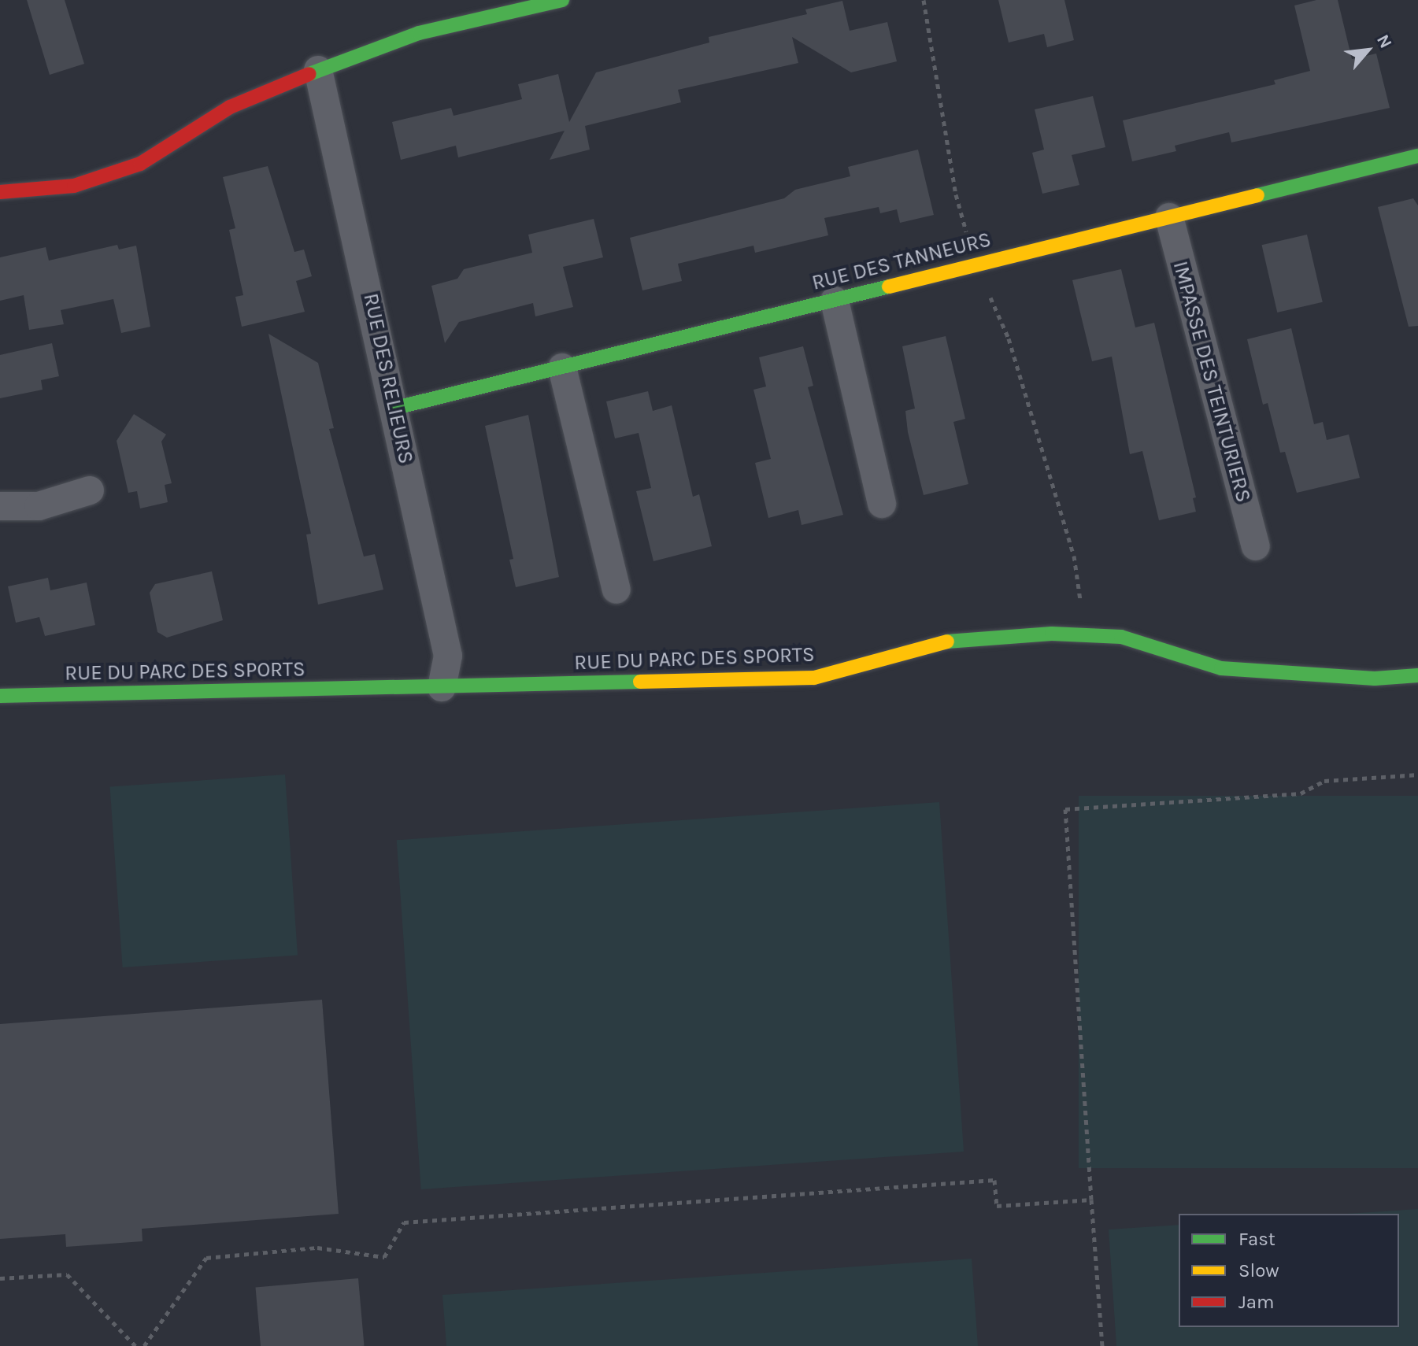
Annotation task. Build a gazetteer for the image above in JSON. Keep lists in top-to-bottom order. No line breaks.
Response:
{"streets":{"street":["RUE DES TANNEURS","RUE DES RELIEURS","IMPASSE DES TEINTURIERS","RUE DU PARC DES SPORTS"]},"crossings":[["RUE DES TANNEURS","RUE DES RELIEURS"],["RUE DES TANNEURS","IMPASSE DES TEINTURIERS"],["RUE DES RELIEURS","RUE DU PARC DES SPORTS"]],"legend":["Fast","Slow","Jam"],"north":"top right"}
